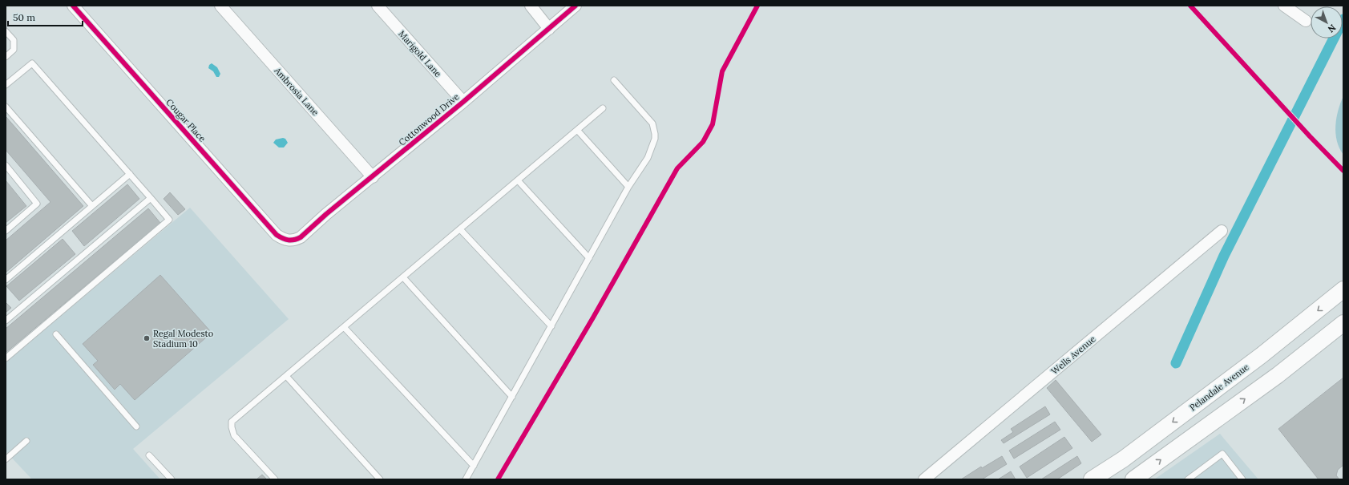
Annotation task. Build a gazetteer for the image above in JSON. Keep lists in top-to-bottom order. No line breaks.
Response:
{"streets":{"main road":["Pelandale Avenue"],"street":["Marigold Lane","Ambrosia Lane","Cottonwood Drive","Cougar Place","Wells Avenue"]},"crossings":[["Marigold Lane","Cottonwood Drive"],["Ambrosia Lane","Cottonwood Drive"],["Cottonwood Drive","Cougar Place"]],"places":["Regal Modesto Stadium 10"],"scale_bar":"50 m","north":"bottom right"}
